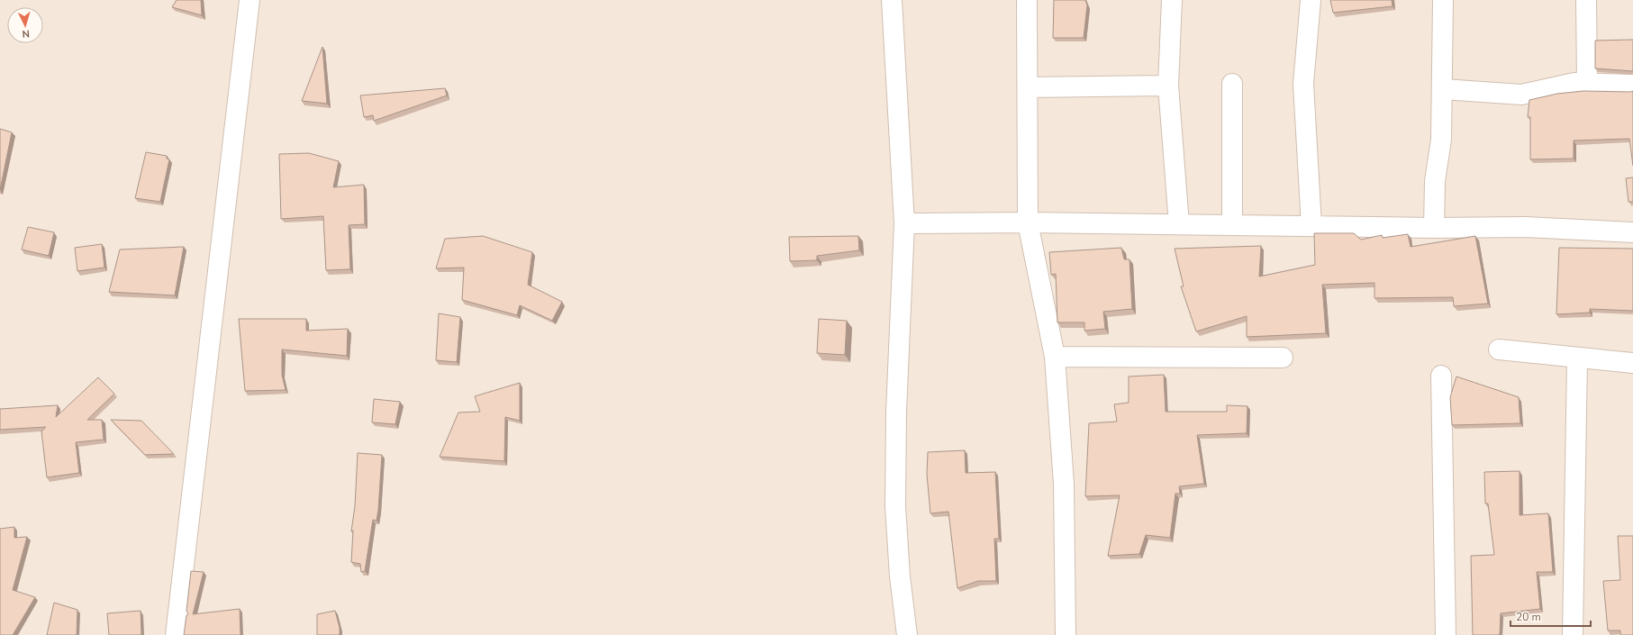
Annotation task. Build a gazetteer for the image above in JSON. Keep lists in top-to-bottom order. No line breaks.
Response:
{"scale_bar":"20 m","north":"bottom"}
